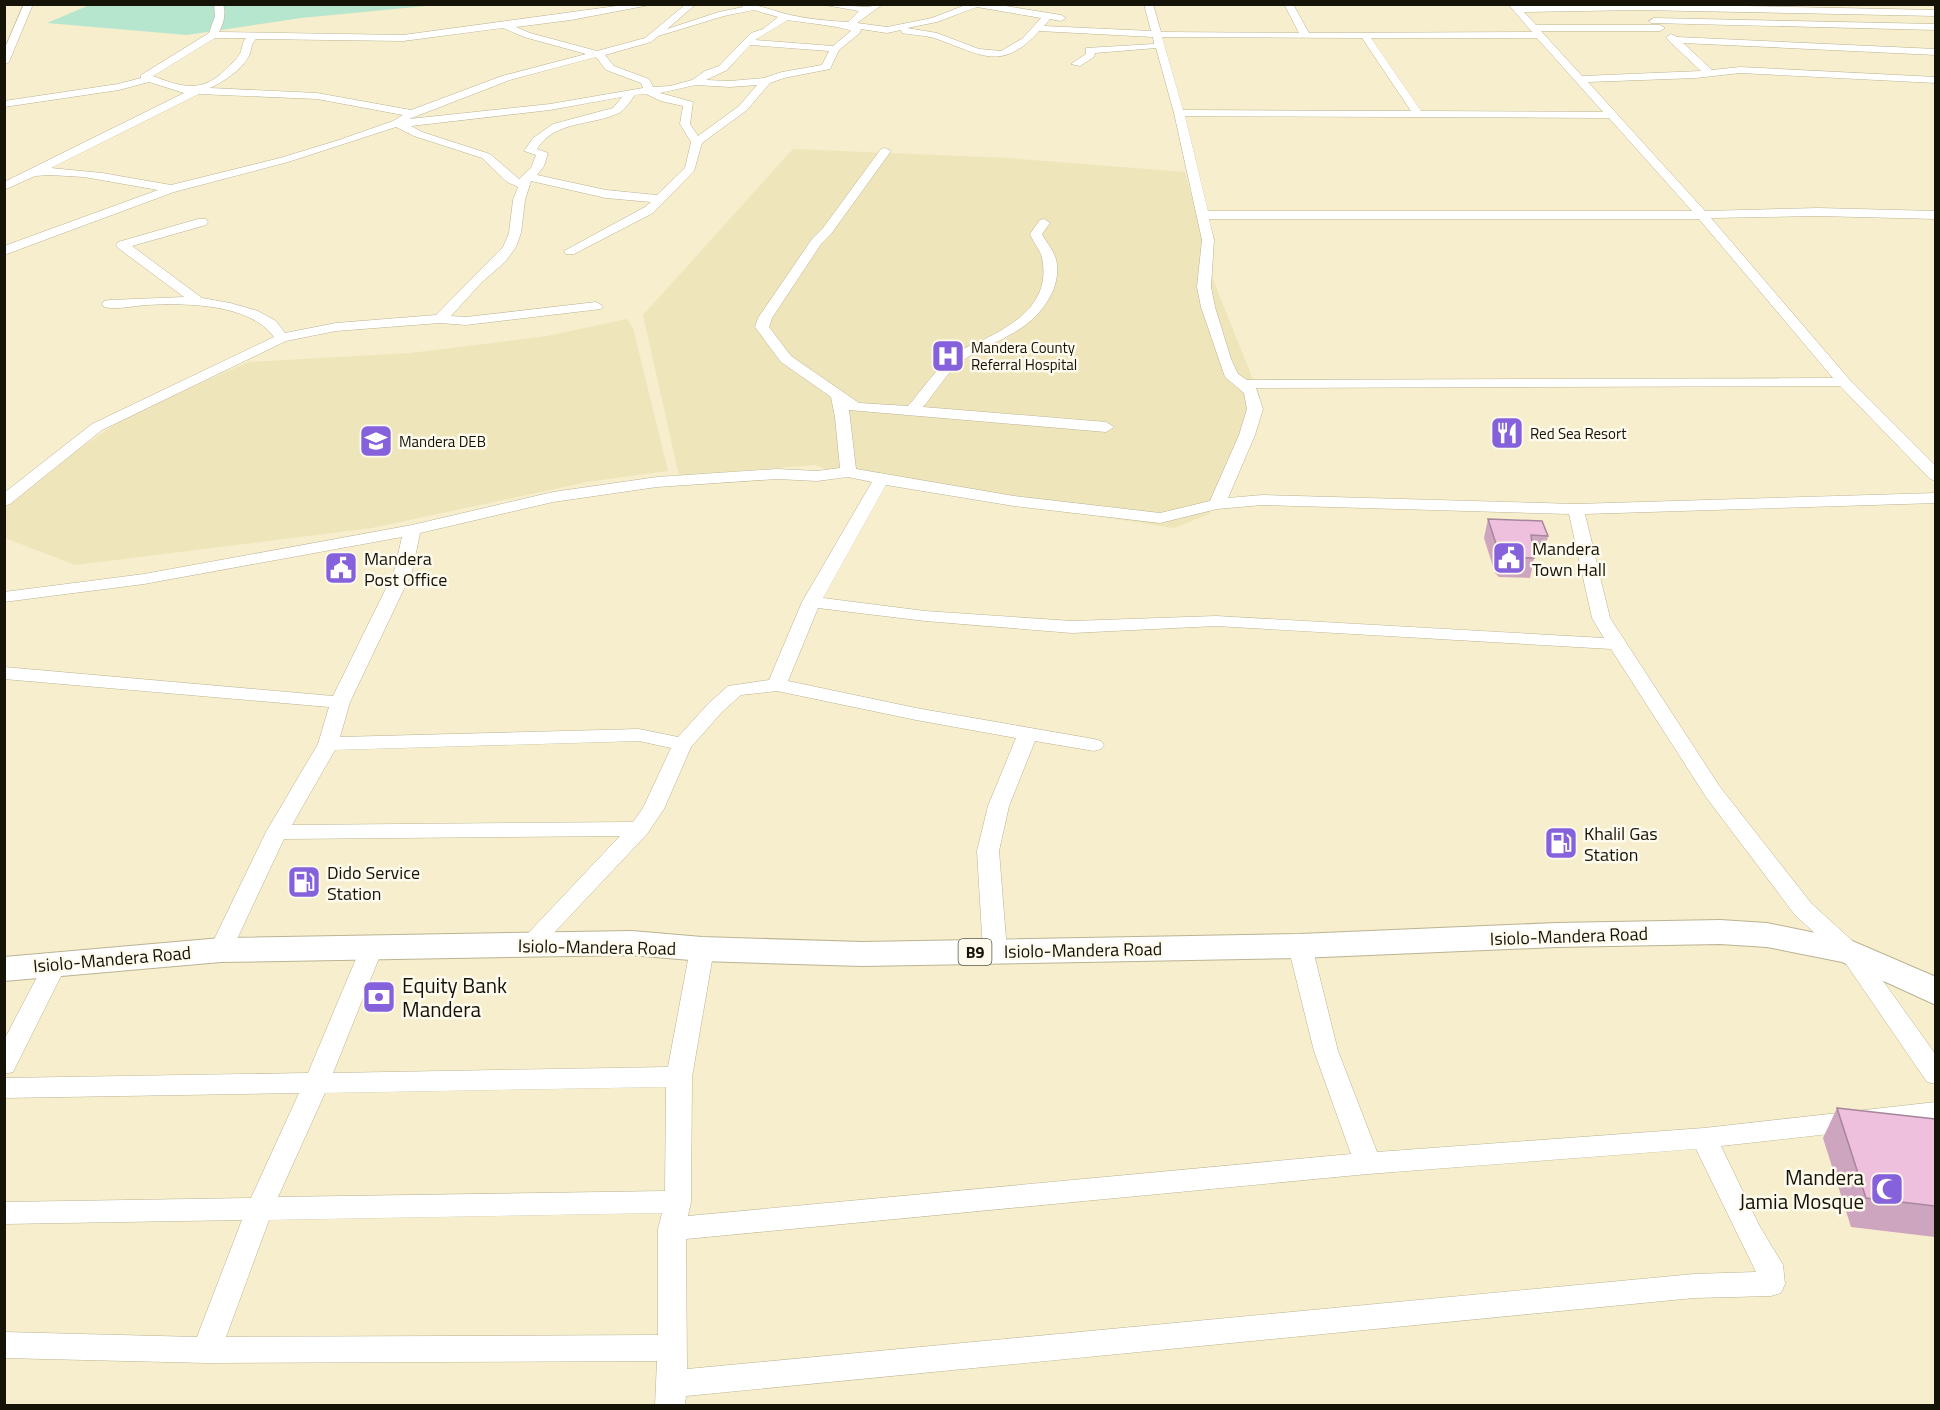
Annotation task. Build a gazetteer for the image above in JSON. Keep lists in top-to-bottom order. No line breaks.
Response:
{"streets":{"highway":["Isiolo-Mandera Road","B9"]},"places":{"hospital":["Mandera County Referral Hospital"],"restaurant":["Red Sea Resort"],"school or university":["Mandera DEB"],"public building":["Mandera Town Hall","Mandera Post Office"],"fuel station":["Khalil Gas Station","Dido Service Station"],"bank":["Equity Bank Mandera"],"mosque":["Mandera Jamia Mosque"]}}
